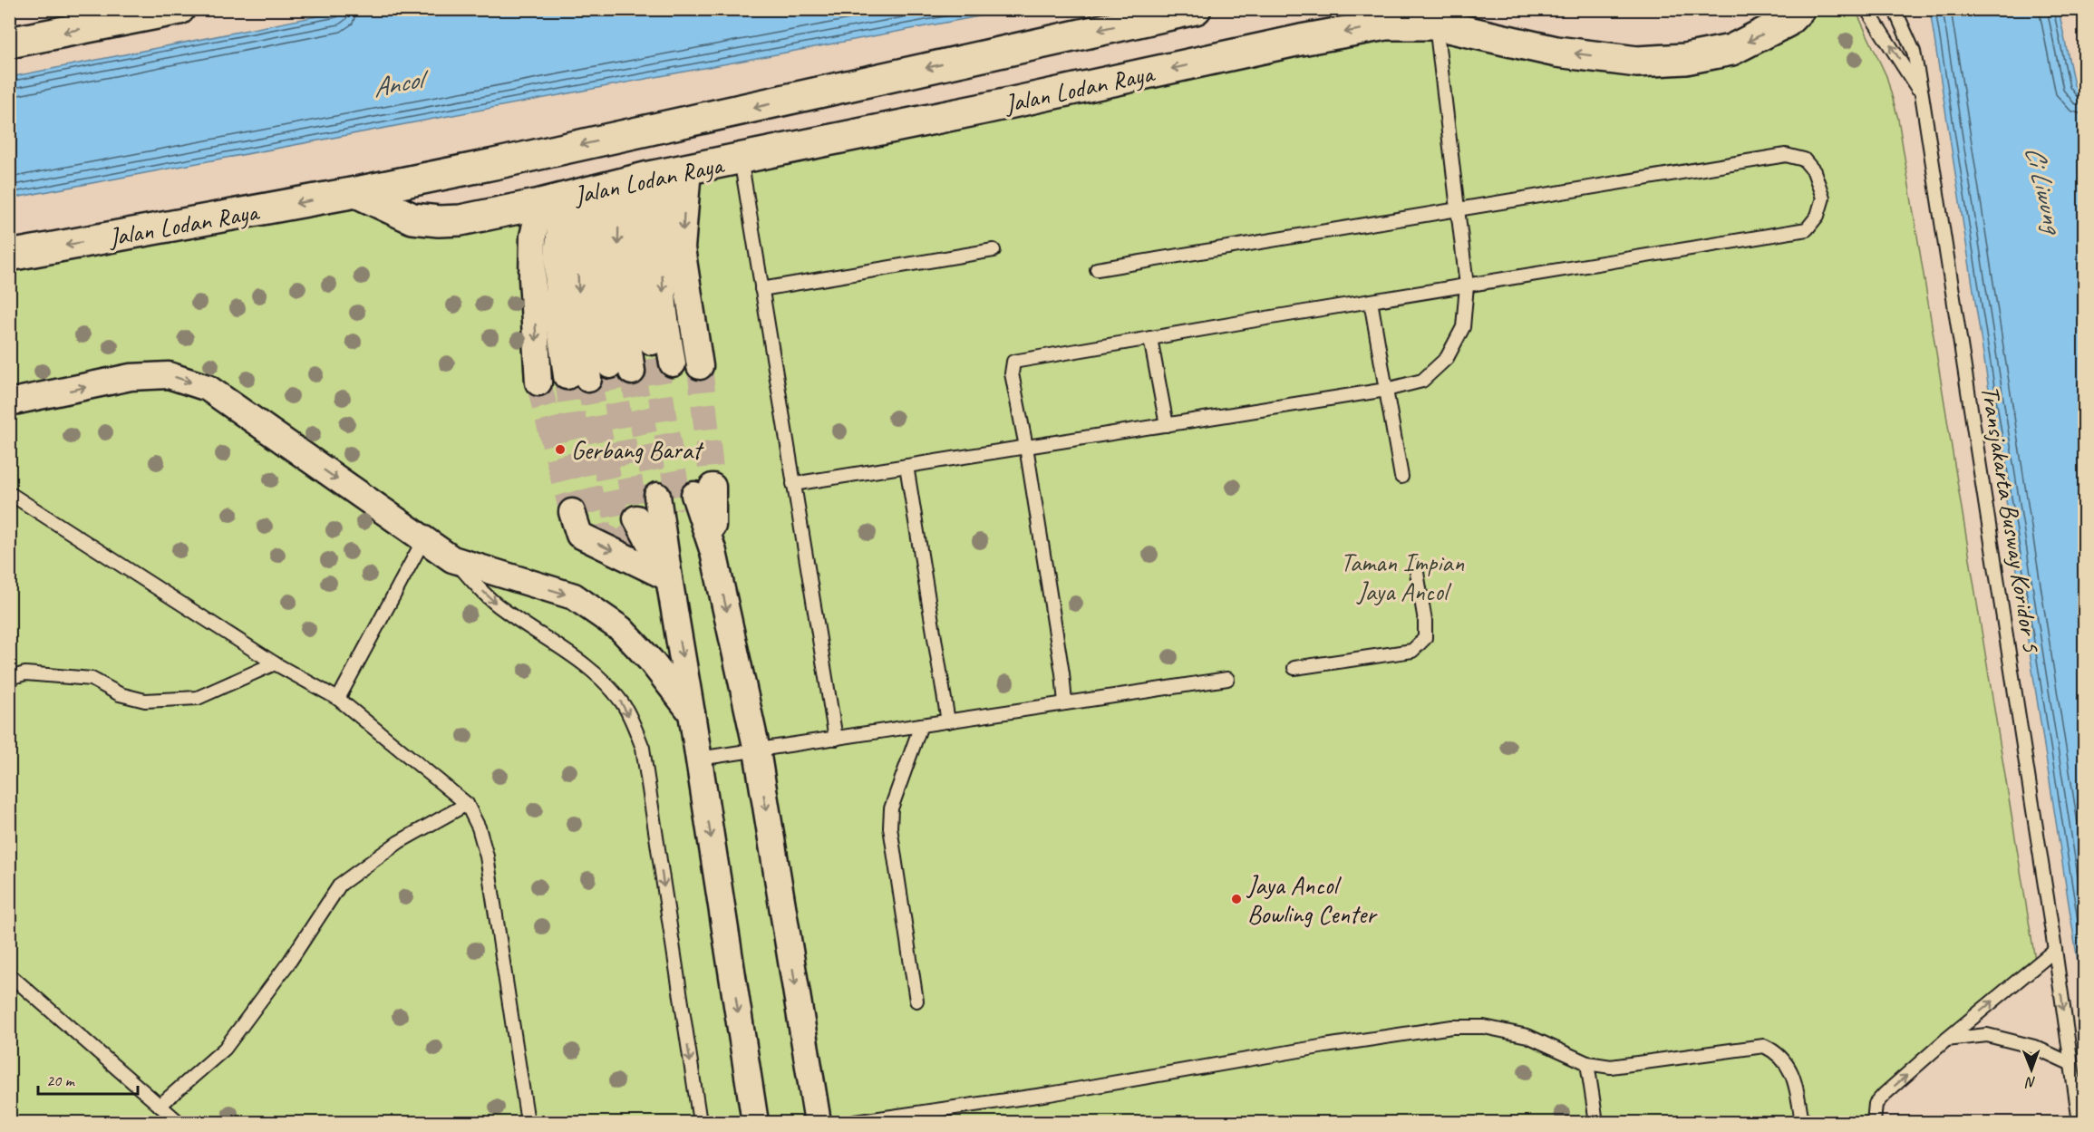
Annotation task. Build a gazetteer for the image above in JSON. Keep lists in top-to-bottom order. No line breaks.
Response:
{"streets":{"main road":["Jalan Lodan Raya"],"lane":["Transjakarta Busway Koridor 5"]},"one_way":["Jalan Lodan Raya"],"water":["Ancol","Ci Liwung"],"parks":["Taman Impian Jaya Ancol"],"places":["Gerbang Barat","Jaya Ancol Bowling Center"],"scale_bar":"20 m","north":"bottom"}
